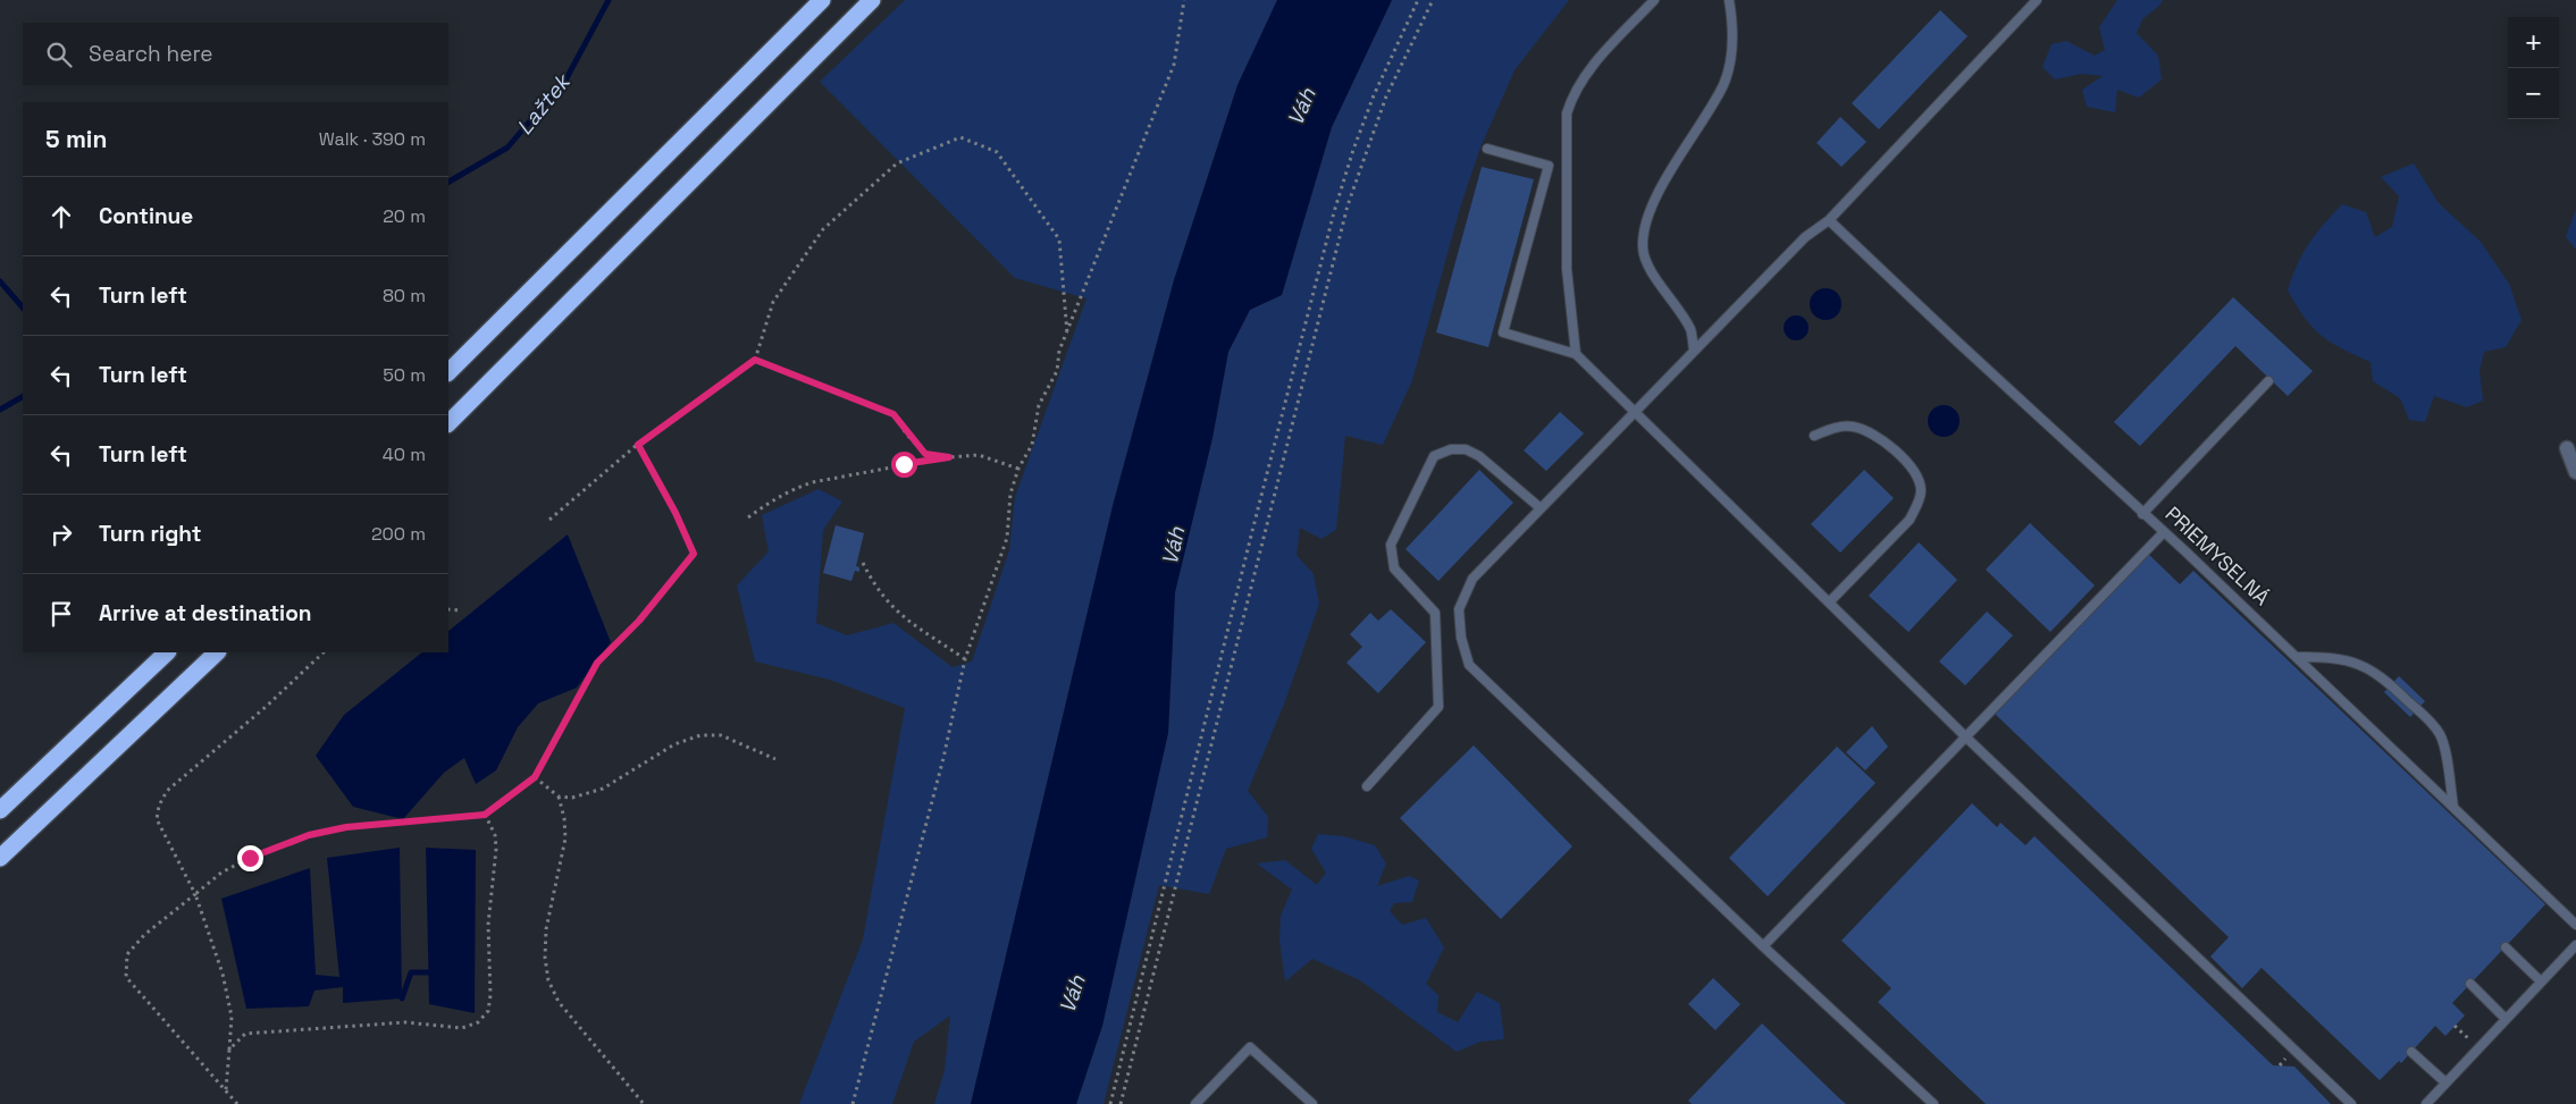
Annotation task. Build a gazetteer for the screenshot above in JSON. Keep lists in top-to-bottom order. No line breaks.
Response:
{"streets":{"lane":["PRIEMYSELNÁ"]},"water":["Lažtek","Váh"],"page":{"map_buttons":["+","−"],"search":"Search here","heading":["5 min","Walk · 390 m"],"list":[["Continue","20 m"],["Turn left","80 m"],["Turn left","50 m"],["Turn left","40 m"],["Turn right","200 m"],"Arrive at destination"]}}
